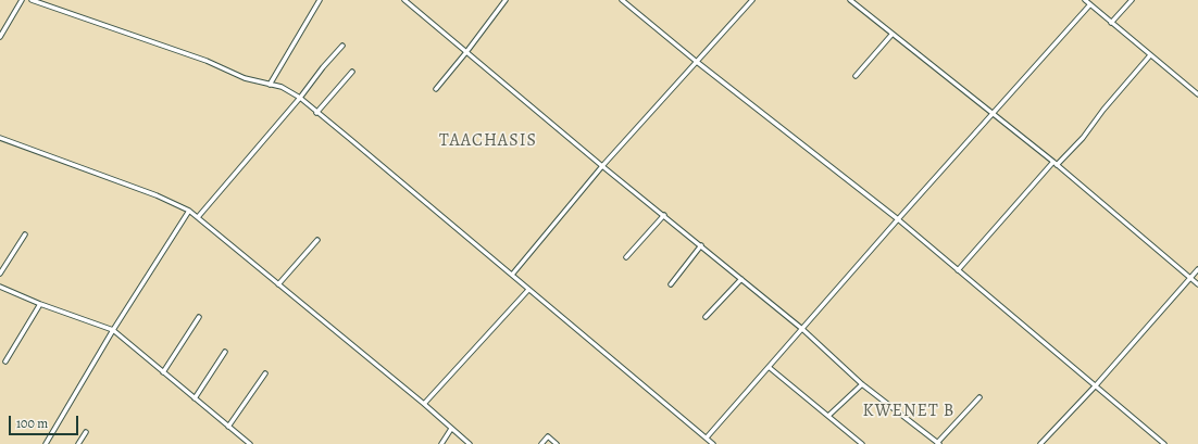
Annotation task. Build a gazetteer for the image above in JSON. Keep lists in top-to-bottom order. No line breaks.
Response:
{"districts":["TAACHASIS","KWENET B"],"scale_bar":"100 m"}
